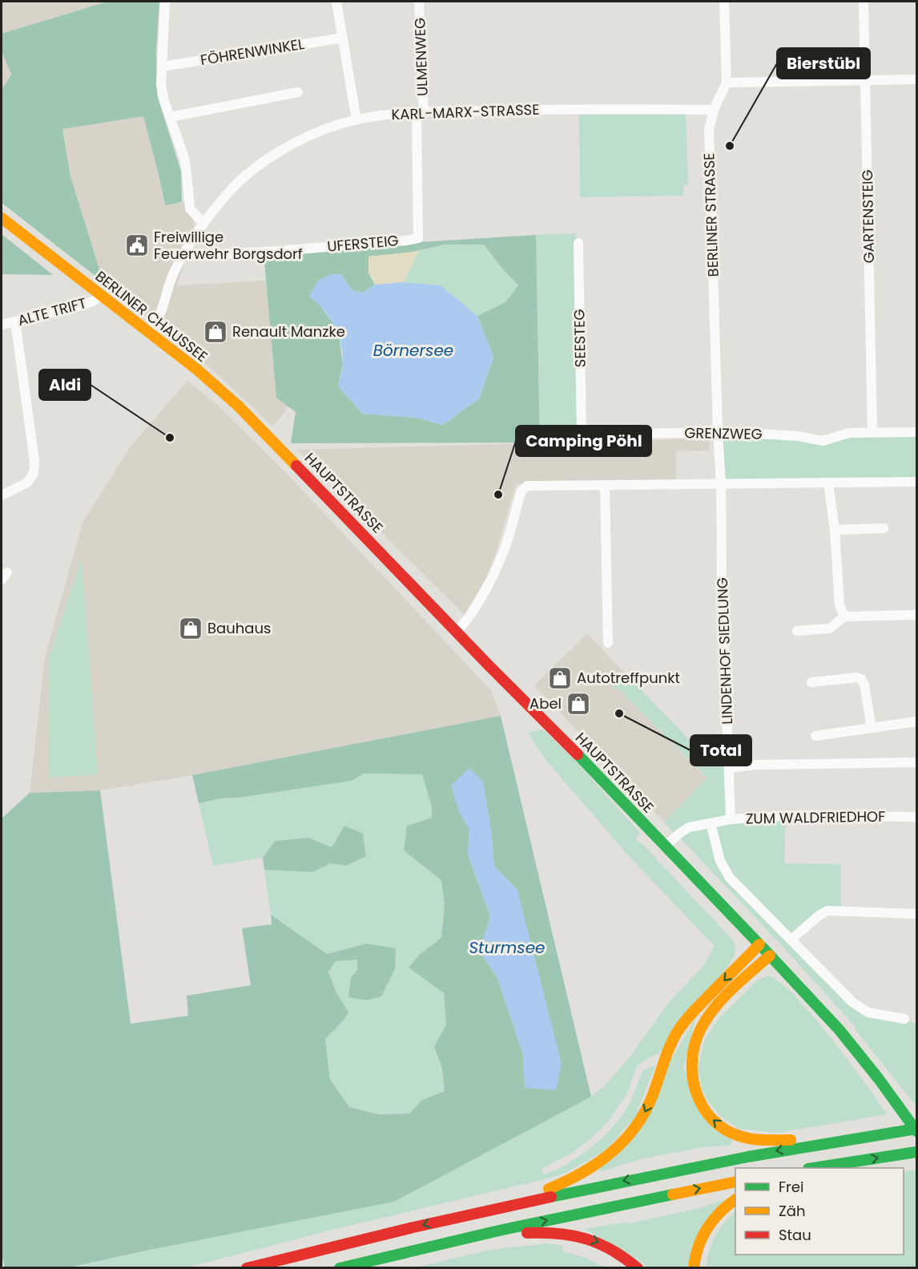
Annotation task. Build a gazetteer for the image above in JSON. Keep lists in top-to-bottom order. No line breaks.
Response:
{"streets":{"main road":["BERLINER CHAUSSEE","HAUPTSTRASSE"],"street":["FÖHRENWINKEL","ULMENWEG","KARL-MARX-STRASSE","BERLINER STRASSE","GARTENSTEIG","UFERSTEIG","ALTE TRIFT","SEESTEG","GRENZWEG","LINDENHOF SIEDLUNG","ZUM WALDFRIEDHOF"]},"crossings":[["ULMENWEG","KARL-MARX-STRASSE"],["ULMENWEG","UFERSTEIG"],["KARL-MARX-STRASSE","BERLINER STRASSE"],["KARL-MARX-STRASSE","UFERSTEIG"],["KARL-MARX-STRASSE","BERLINER CHAUSSEE"],["BERLINER STRASSE","GRENZWEG"],["BERLINER STRASSE","LINDENHOF SIEDLUNG"],["GARTENSTEIG","GRENZWEG"],["ALTE TRIFT","BERLINER CHAUSSEE"],["BERLINER CHAUSSEE","HAUPTSTRASSE"],["SEESTEG","GRENZWEG"],["GRENZWEG","LINDENHOF SIEDLUNG"],["HAUPTSTRASSE","ZUM WALDFRIEDHOF"],["LINDENHOF SIEDLUNG","ZUM WALDFRIEDHOF"]],"water":["Börnersee","Sturmsee"],"places":{"other":["Bierstübl","Aldi","Camping Pöhl","Total"],"public building":["Freiwillige Feuerwehr Borgsdorf"],"shop":["Renault Manzke","Bauhaus","Autotreffpunkt","Abel"]},"legend":["Frei","Zäh","Stau"]}
